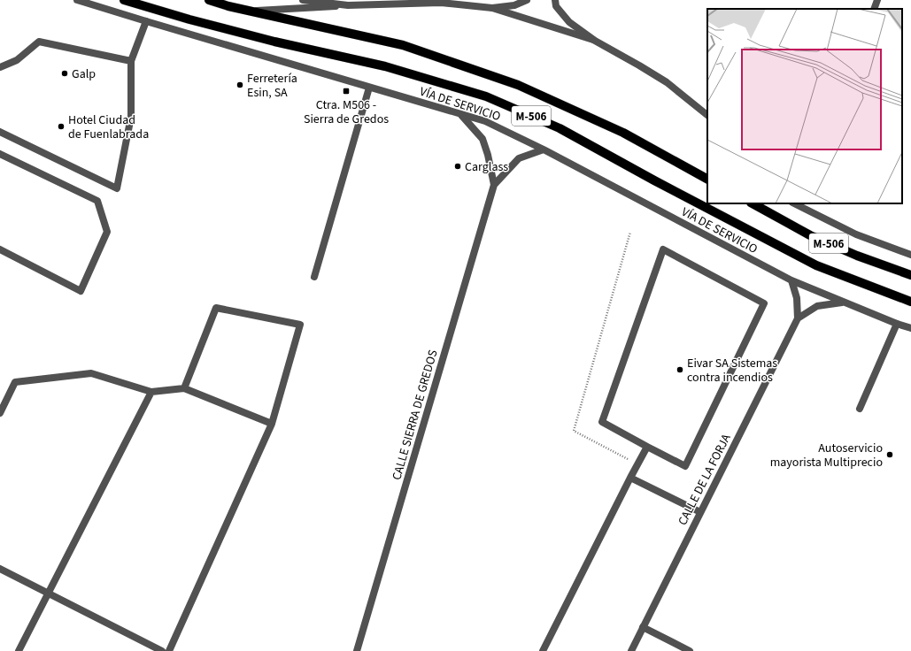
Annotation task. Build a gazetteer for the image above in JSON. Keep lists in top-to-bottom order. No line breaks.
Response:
{"streets":{"main road":["M-506"],"street":["VÍA DE SERVICIO","CALLE SIERRA DE GREDOS","CALLE DE LA FORJA"]},"crossings":[["VÍA DE SERVICIO","CALLE SIERRA DE GREDOS"],["VÍA DE SERVICIO","CALLE DE LA FORJA"]],"places":{"other":["Galp","Ferretería Esin, SA","Hotel Ciudad de Fuenlabrada","Carglass","Eivar SA Sistemas contra incendios","Autoservicio mayorista Multiprecio"],"transit":["Ctra. M506 - Sierra de Gredos"]}}
